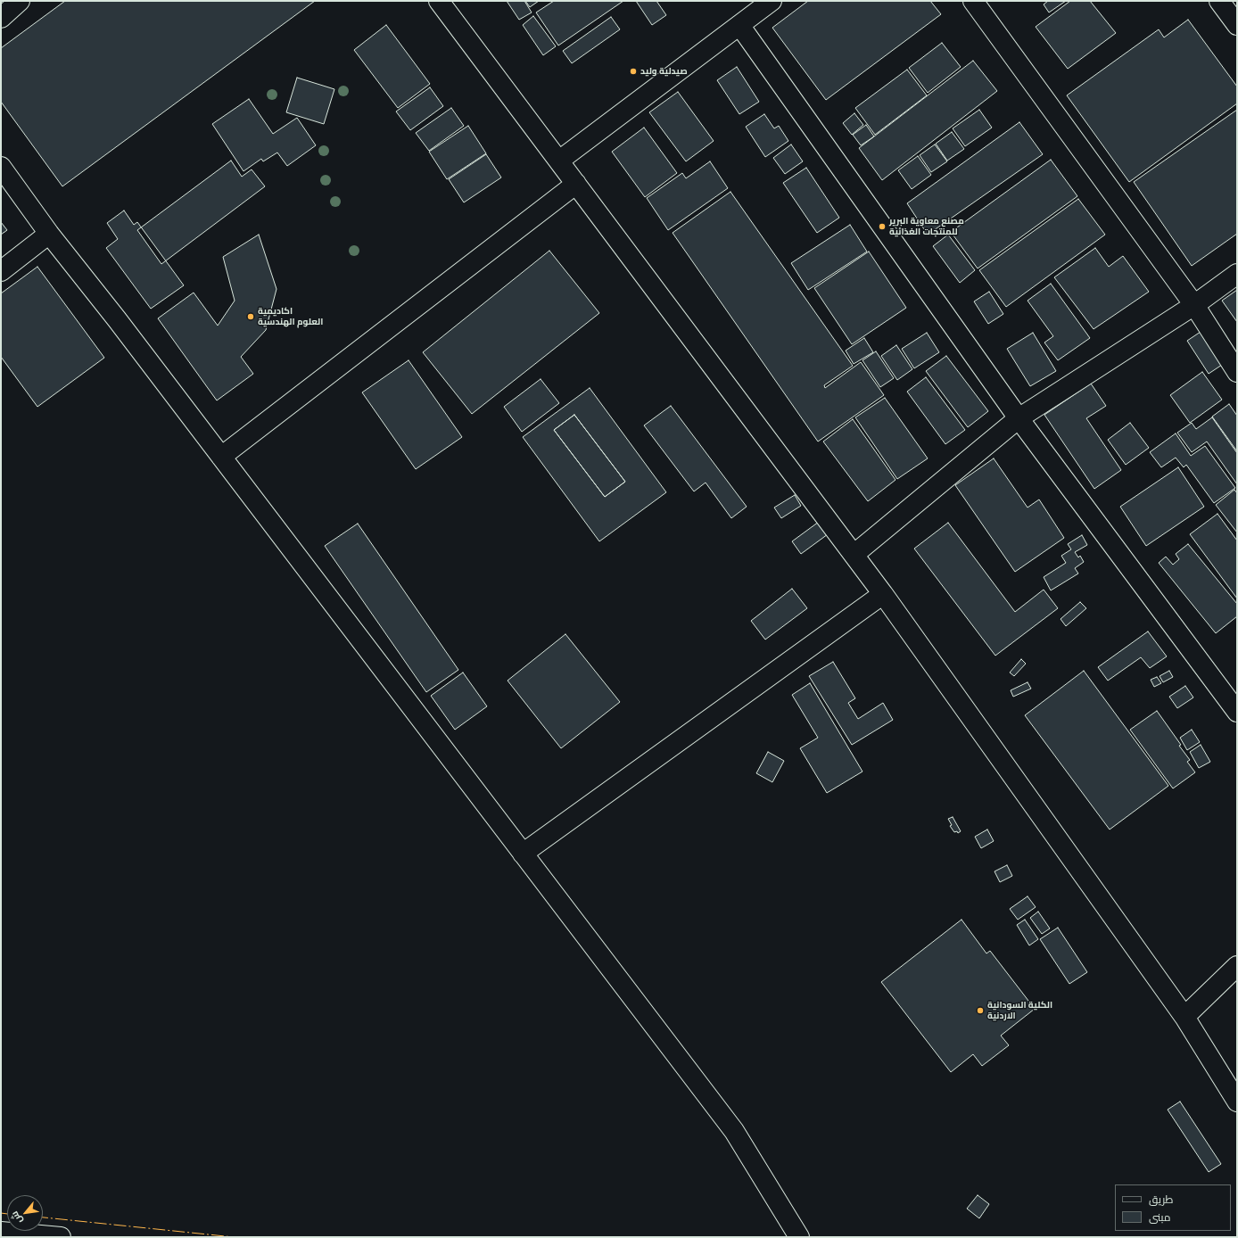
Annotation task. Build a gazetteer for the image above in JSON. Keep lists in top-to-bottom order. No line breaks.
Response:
{"places":["صيدلية وليد","مصنع معاوية البرير للمنتجات الغذائية","اكاديمية العلوم الهندسية","الكلية السودانية الاردنية"],"legend":["طريق","مبنى"],"north":"bottom left"}
